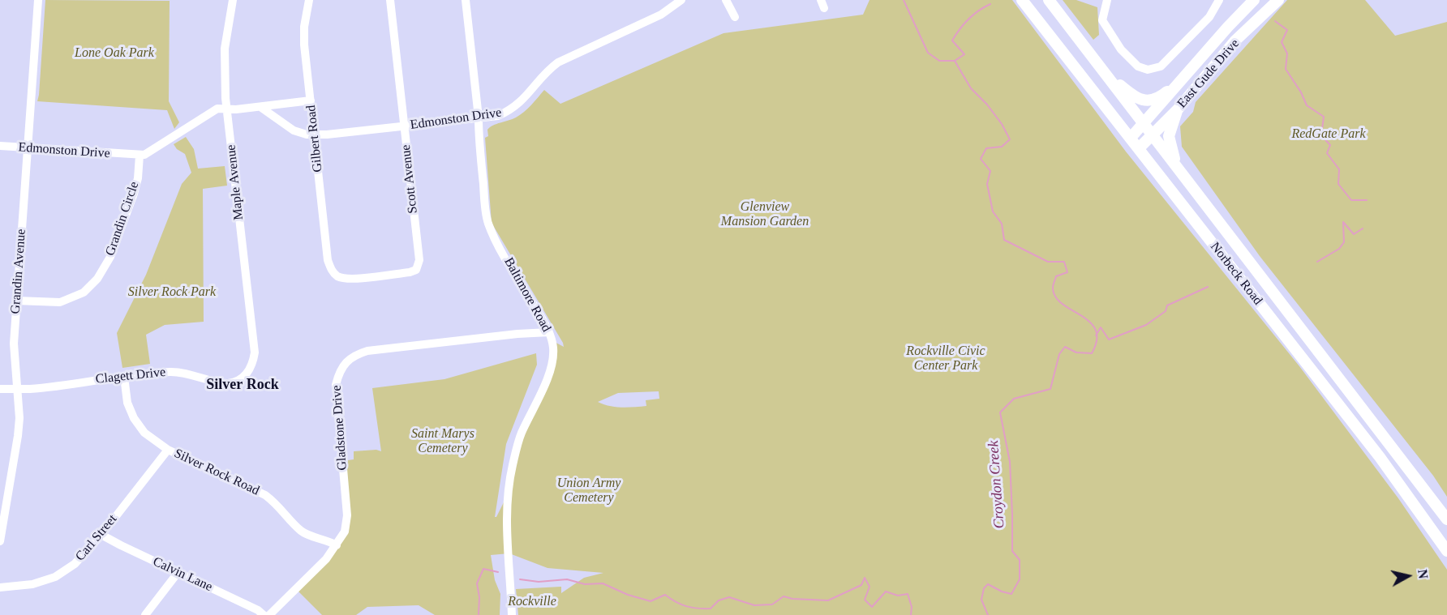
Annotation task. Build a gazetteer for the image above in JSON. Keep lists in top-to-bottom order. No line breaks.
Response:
{"streets":{"main road":["East Gude Drive","Norbeck Road"],"street":["Edmonston Drive","Gilbert Road","Scott Avenue","Maple Avenue","Grandin Circle","Grandin Avenue","Baltimore Road","Clagett Drive","Gladstone Drive","Silver Rock Road","Carl Street","Calvin Lane"]},"crossings":[["East Gude Drive","Norbeck Road"],["Edmonston Drive","Gilbert Road"],["Edmonston Drive","Scott Avenue"],["Edmonston Drive","Maple Avenue"],["Edmonston Drive","Grandin Circle"],["Edmonston Drive","Grandin Avenue"],["Edmonston Drive","Baltimore Road"],["Gilbert Road","Scott Avenue"],["Maple Avenue","Clagett Drive"],["Grandin Circle","Grandin Avenue"],["Grandin Avenue","Clagett Drive"],["Baltimore Road","Gladstone Drive"],["Clagett Drive","Silver Rock Road"],["Gladstone Drive","Silver Rock Road"],["Silver Rock Road","Carl Street"],["Carl Street","Calvin Lane"]],"districts":["Silver Rock"],"water":["Croydon Creek"],"parks":["Lone Oak Park","RedGate Park","Glenview Mansion Garden","Silver Rock Park","Rockville Civic Center Park","Saint Marys Cemetery","Union Army Cemetery","Rockville"],"north":"right"}
